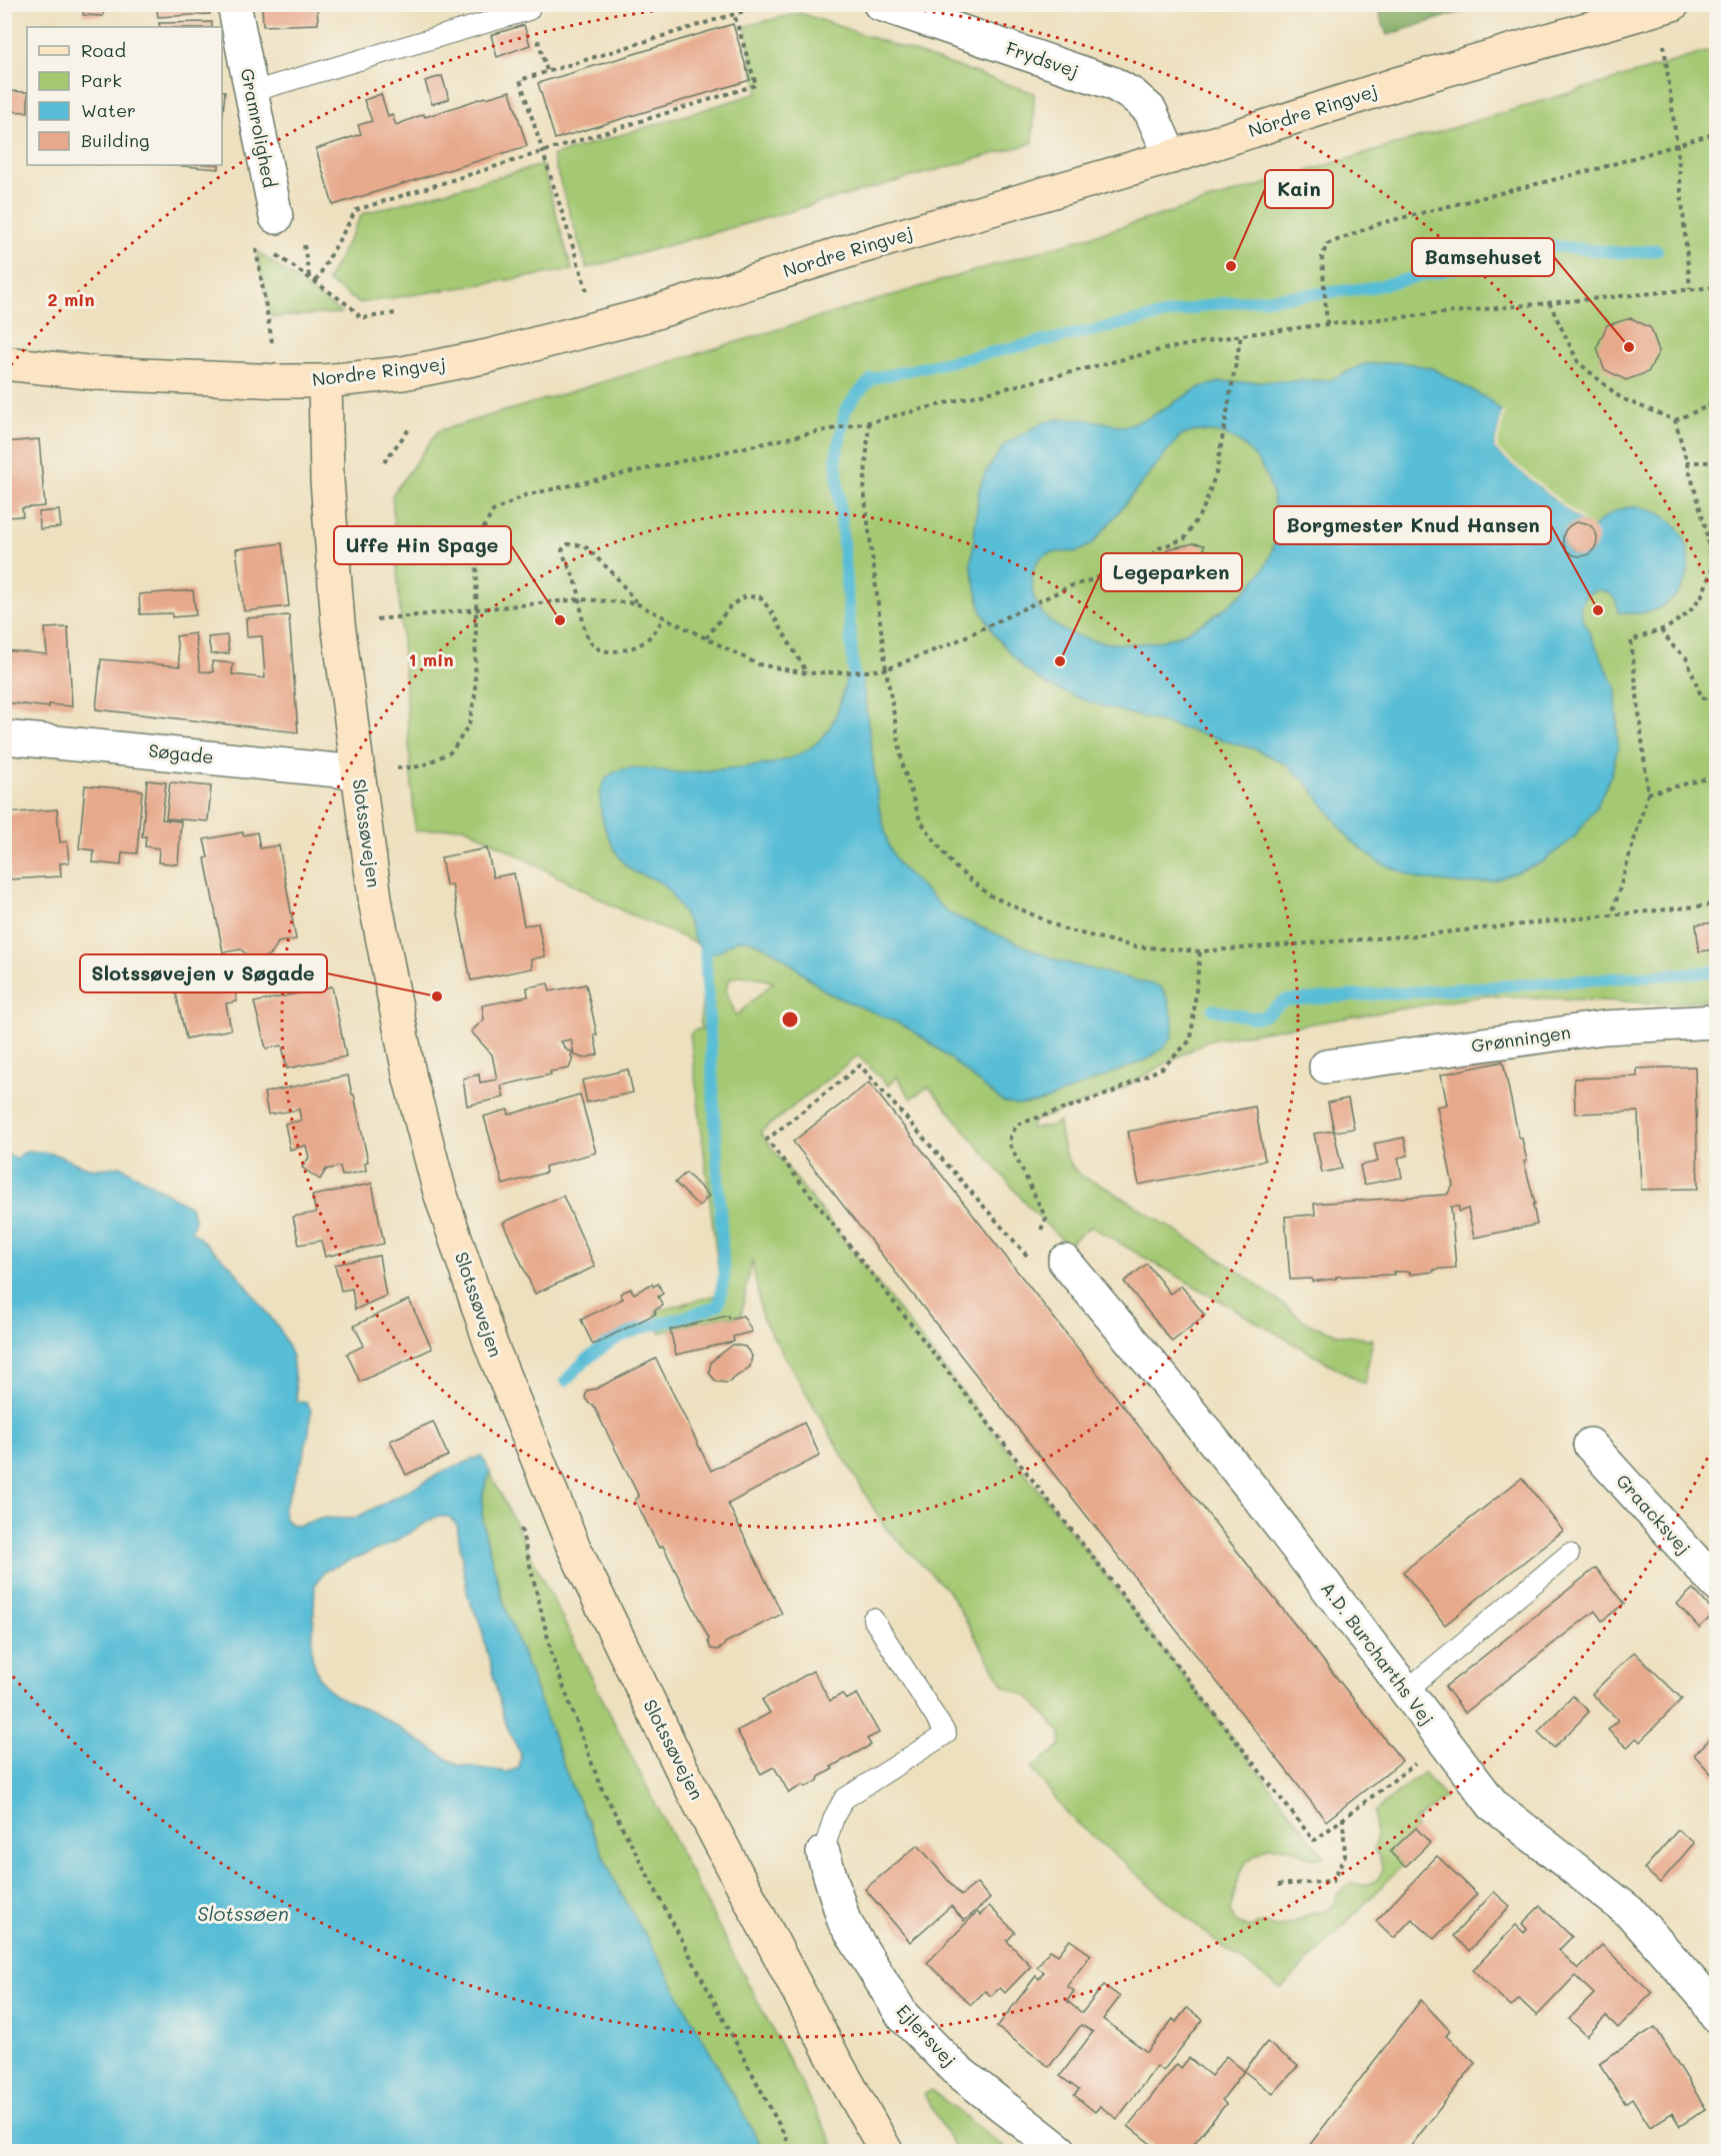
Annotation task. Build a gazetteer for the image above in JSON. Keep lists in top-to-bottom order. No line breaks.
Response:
{"streets":{"main road":["Nordre Ringvej","Slotssøvejen"],"street":["Frydsvej","Gramrolighed","Søgade","Grønningen","Graacksvej","A.D. Burcharths Vej","Ejlersvej"]},"crossings":[["Frydsvej","Nordre Ringvej"],["Nordre Ringvej","Slotssøvejen"],["Søgade","Slotssøvejen"]],"water":["Slotssøen"],"places":["Kain","Bamsehuset","Borgmester Knud Hansen","Uffe Hin Spage","Legeparken","Slotssøvejen v Søgade"],"legend":["Road","Park","Water","Building"],"rings":["2 min","1 min"]}
